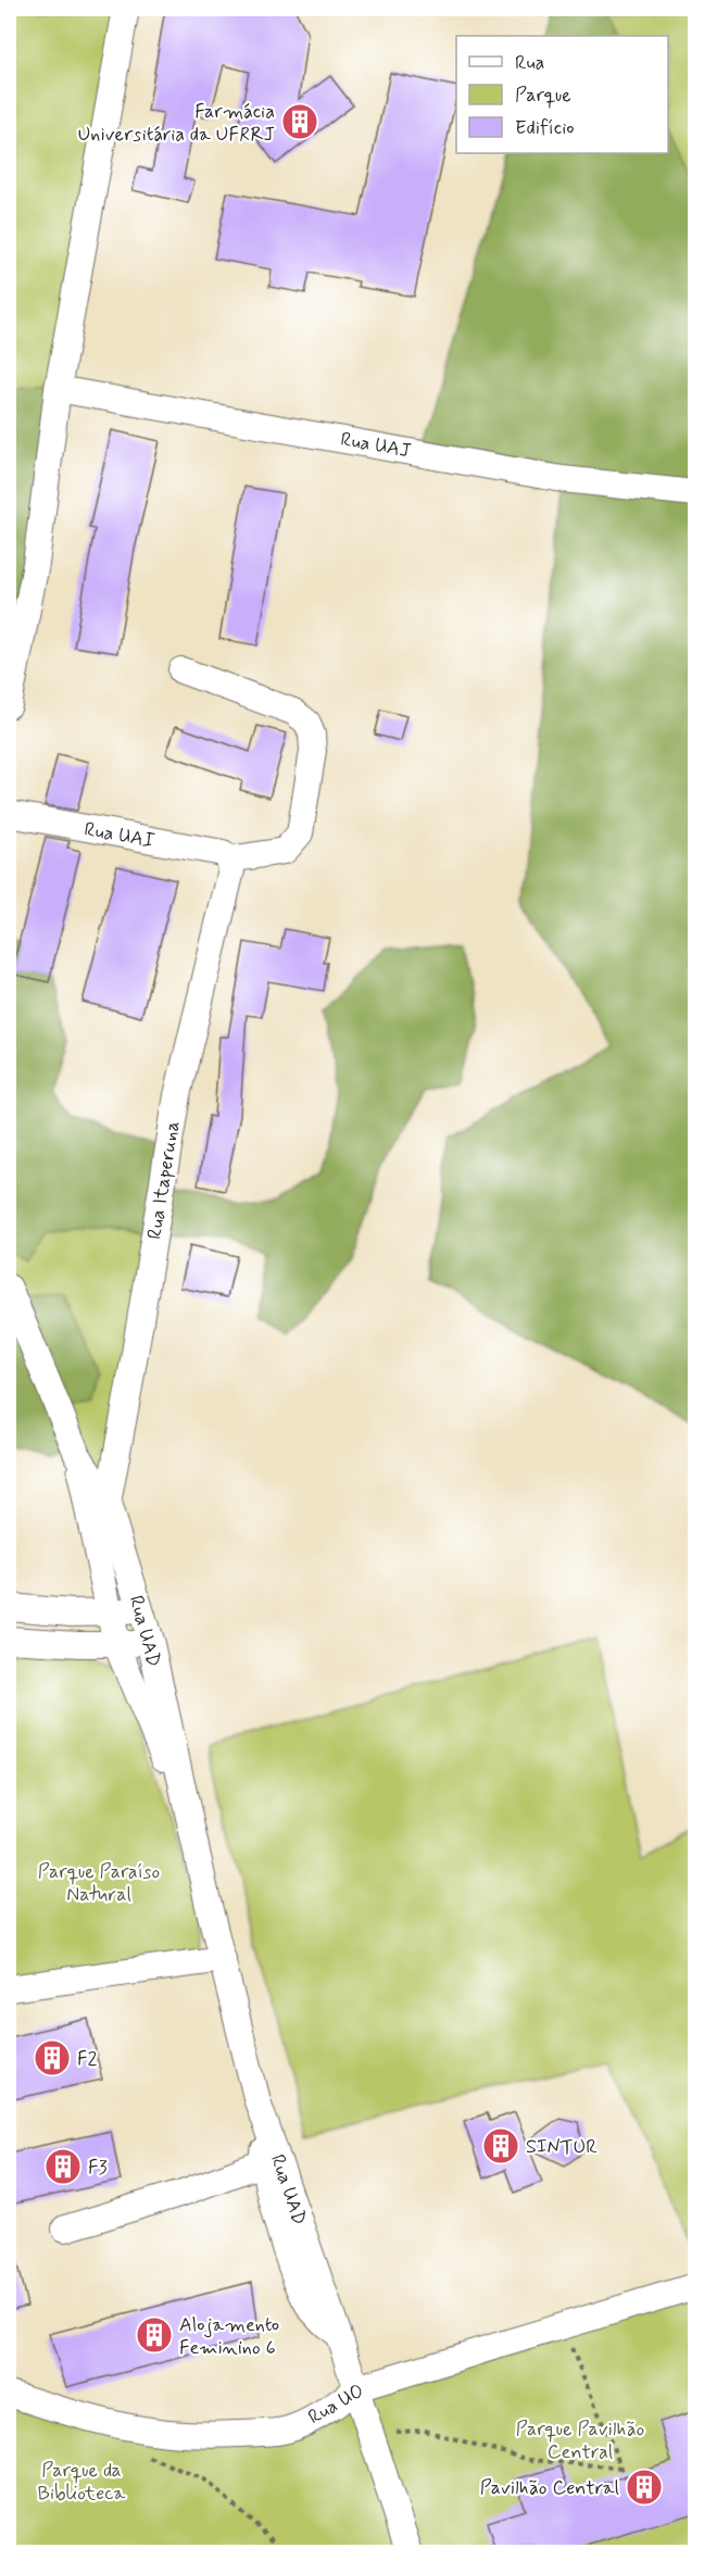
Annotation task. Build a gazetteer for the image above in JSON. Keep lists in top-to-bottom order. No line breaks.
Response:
{"streets":{"street":["Rua UAJ","Rua UAI","Rua Itaperuna","Rua UAD","Rua UO"]},"crossings":[["Rua UAI","Rua Itaperuna"],["Rua Itaperuna","Rua UAD"],["Rua UAD","Rua UO"]],"parks":["Parque Paraíso Natural","Parque Pavilhão Central","Parque da Biblioteca"],"places":{"building":["Farmácia Universitária da UFRRJ","F2","SINTUR","F3","Alojamento Feminino 6","Pavilhão Central"]},"legend":["Rua","Parque","Edifício"]}
